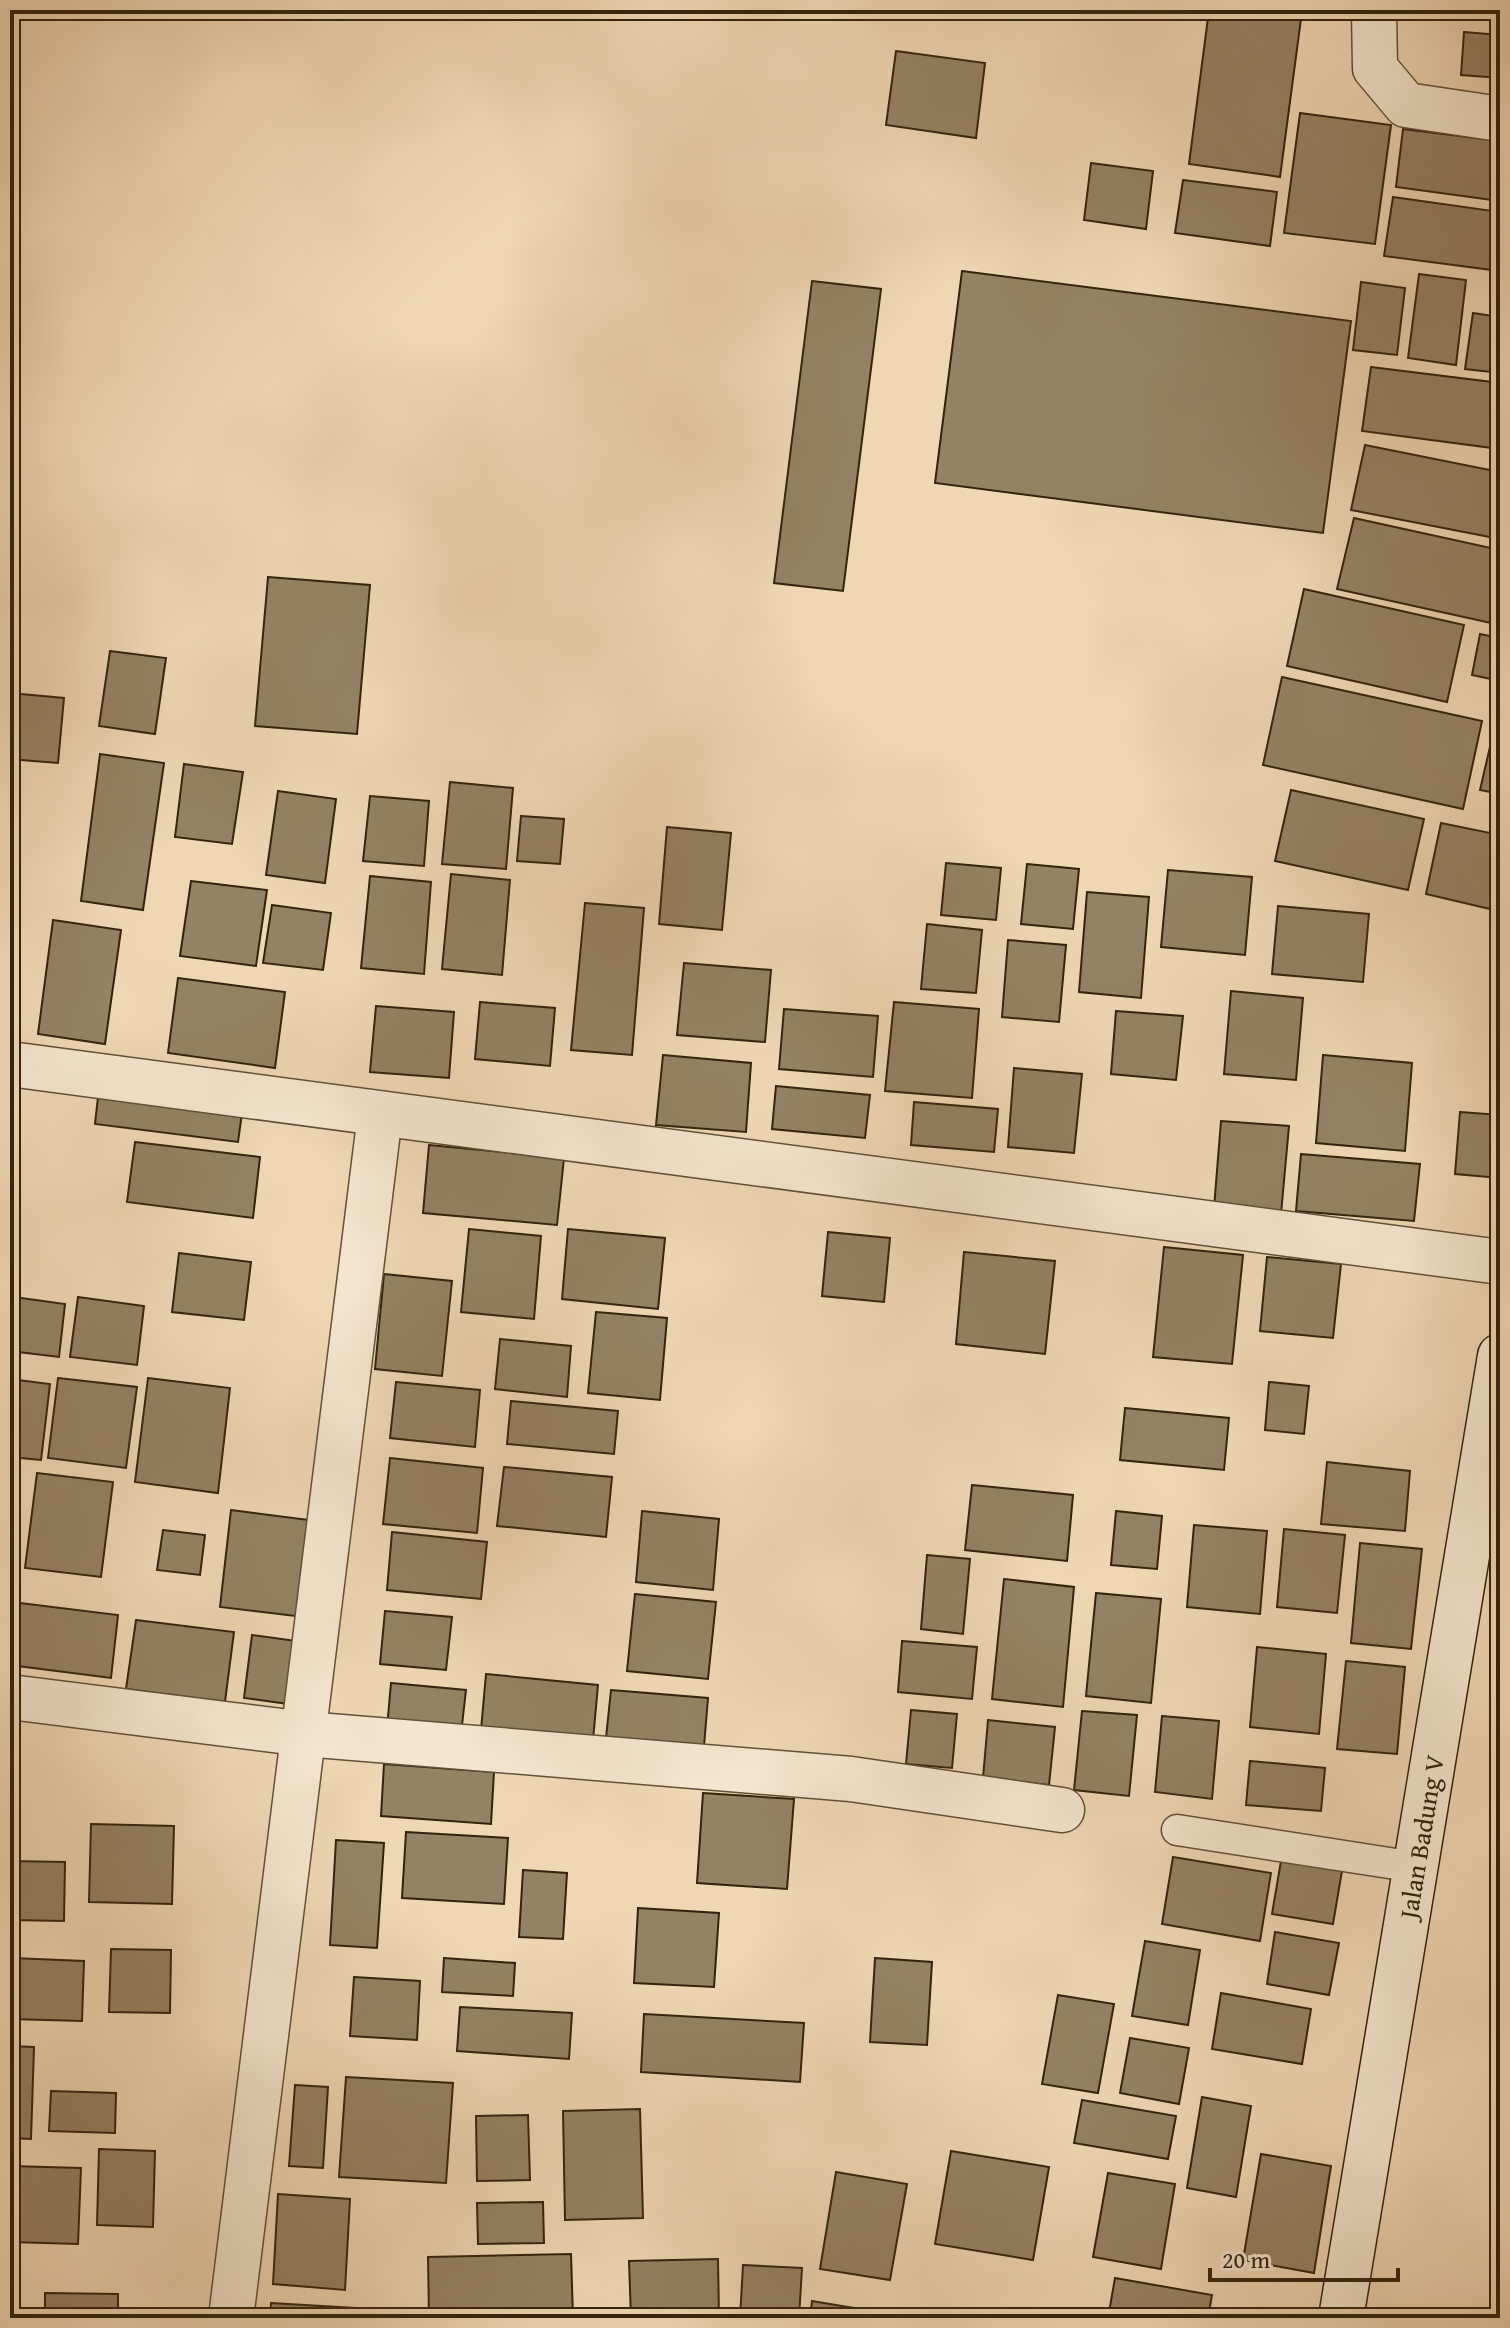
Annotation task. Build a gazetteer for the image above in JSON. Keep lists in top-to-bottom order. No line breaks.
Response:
{"streets":{"street":["Jalan Badung V"]},"scale_bar":"20 m"}
